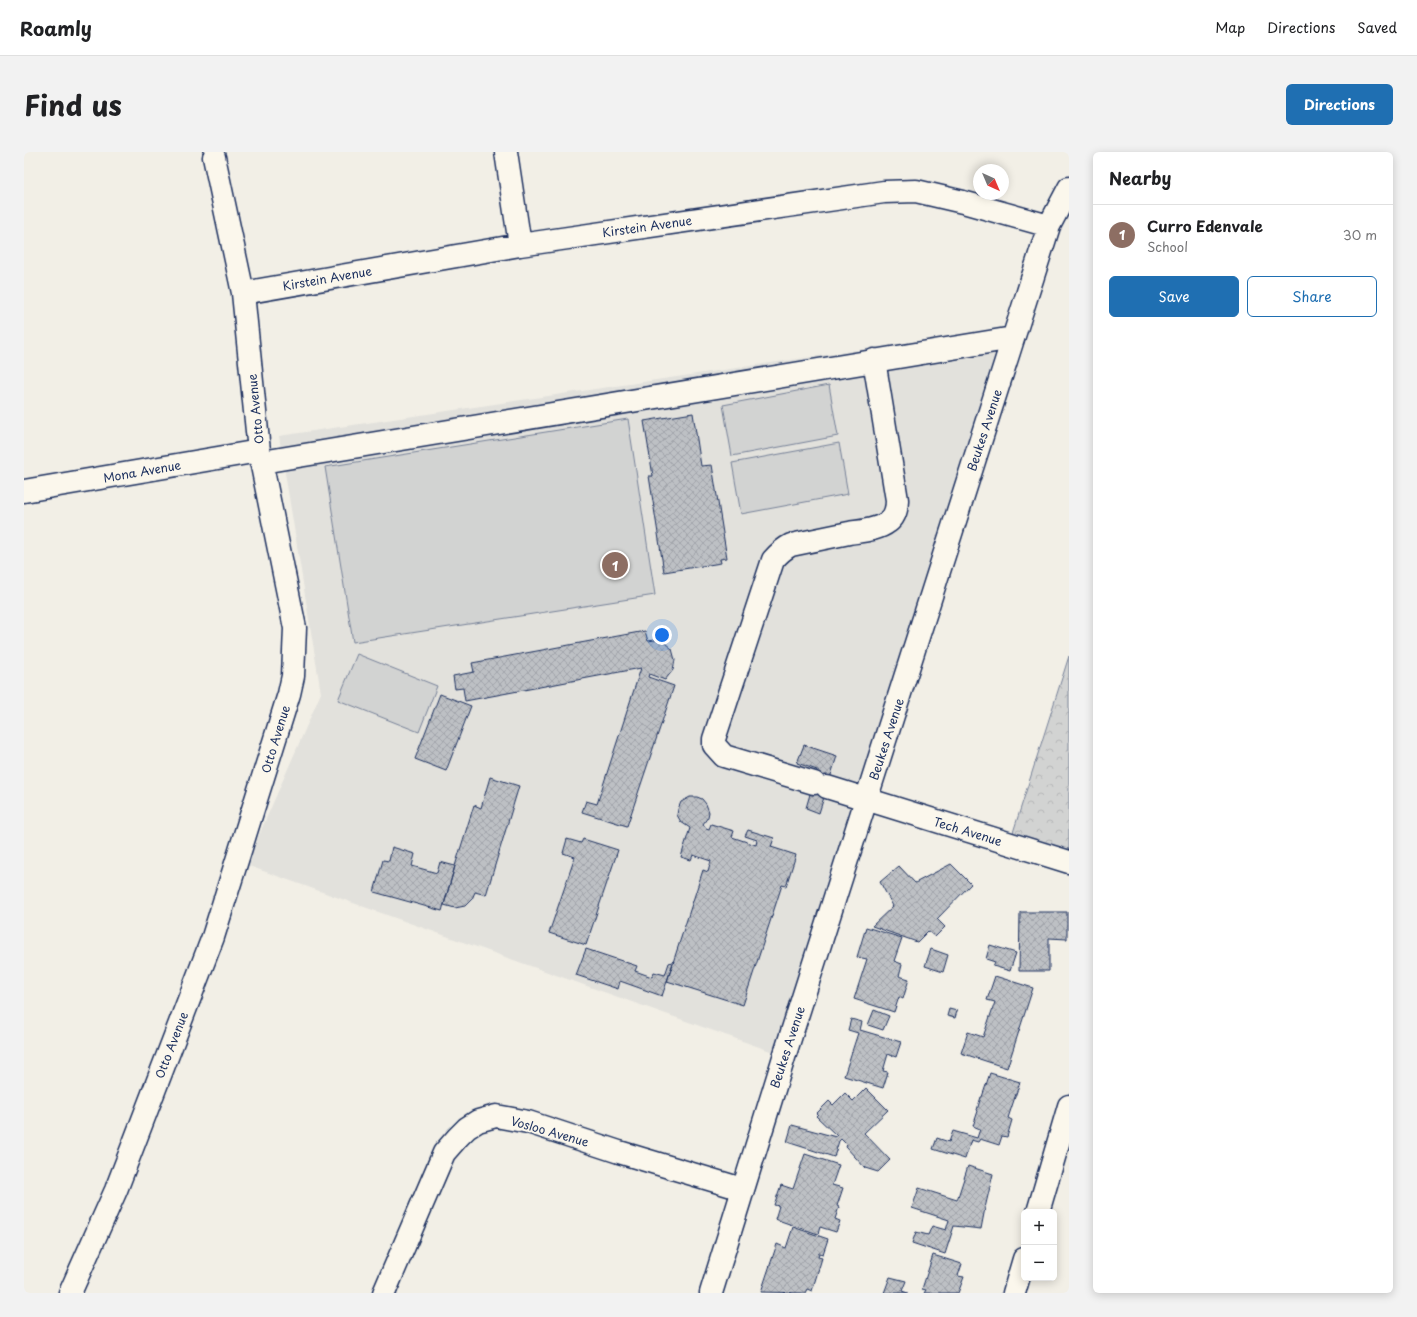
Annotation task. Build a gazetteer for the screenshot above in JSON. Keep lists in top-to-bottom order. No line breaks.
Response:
{"streets":{"street":["Kirstein Avenue","Otto Avenue","Beukes Avenue","Mona Avenue","Tech Avenue","Vosloo Avenue"]},"crossings":[["Kirstein Avenue","Otto Avenue"],["Kirstein Avenue","Beukes Avenue"],["Otto Avenue","Mona Avenue"],["Beukes Avenue","Mona Avenue"],["Beukes Avenue","Tech Avenue"],["Beukes Avenue","Vosloo Avenue"],["Mona Avenue","Tech Avenue"]],"north":"bottom right","page":{"header":"Roamly","nav":["Map","Directions","Saved"],"title":"Find us","buttons":["Directions",["Save","Share"]],"heading":"Nearby","list":[{"mark":"1","name":"Curro Edenvale","note":"School","value":"30 m"}],"pins":"1","map_buttons":["+","−"]}}
